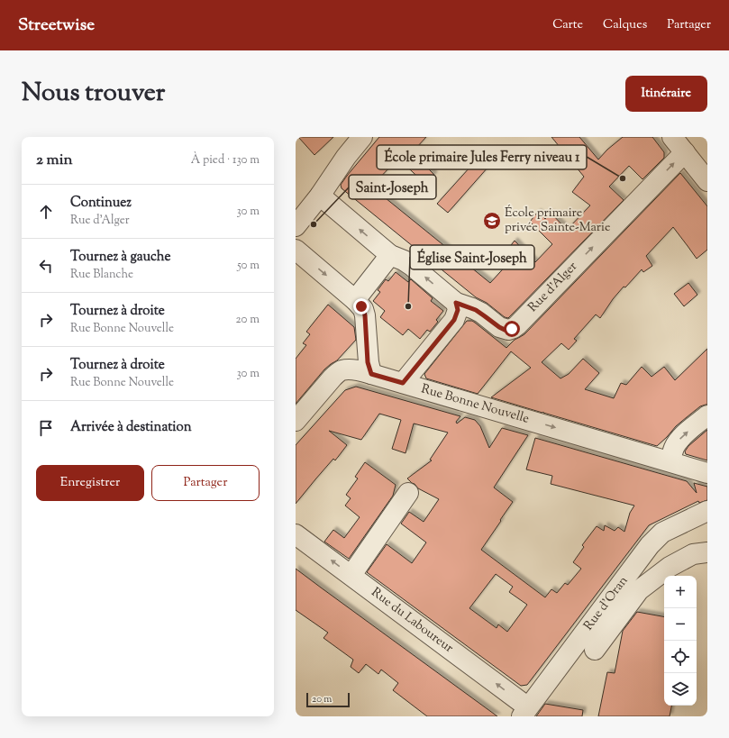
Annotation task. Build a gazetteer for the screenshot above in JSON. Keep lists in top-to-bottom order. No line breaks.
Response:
{"streets":{"street":["Rue d'Alger","Rue Bonne Nouvelle","Rue d'Oran","Rue du Laboureur"]},"crossings":[["Rue d'Oran","Rue du Laboureur"]],"one_way":["Rue Bonne Nouvelle","Rue du Laboureur"],"places":{"other":["École primaire Jules Ferry niveau 1","Saint-Joseph","Église Saint-Joseph"],"school or university":["École primaire privée Sainte-Marie"]},"scale_bar":"20 m","page":{"header":"Streetwise","nav":["Carte","Calques","Partager"],"title":"Nous trouver","buttons":["Itinéraire",["Enregistrer","Partager"]],"heading":["2 min","À pied · 130 m"],"list":[["Continuez","Rue d'Alger","30 m"],["Tournez à gauche","Rue Blanche","50 m"],["Tournez à droite","Rue Bonne Nouvelle","20 m"],["Tournez à droite","Rue Bonne Nouvelle","30 m"],"Arrivée à destination"],"map_buttons":["+","−"],"scale":"20 m"}}
